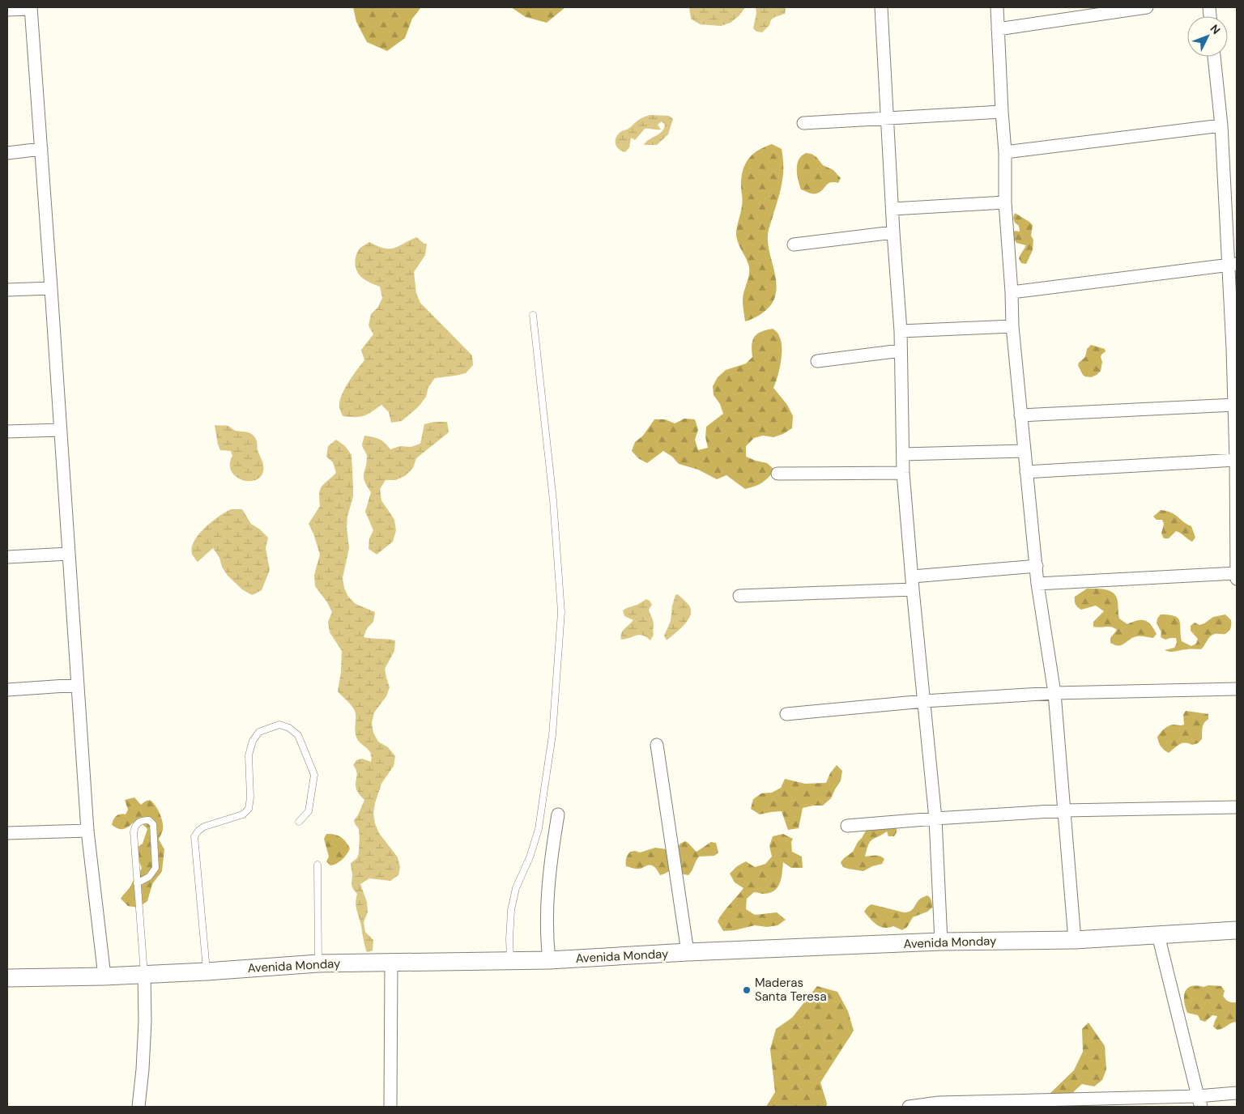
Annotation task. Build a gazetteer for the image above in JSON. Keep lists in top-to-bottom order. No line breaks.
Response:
{"streets":{"main road":["Avenida Monday"]},"places":["Maderas Santa Teresa"],"north":"top right"}
